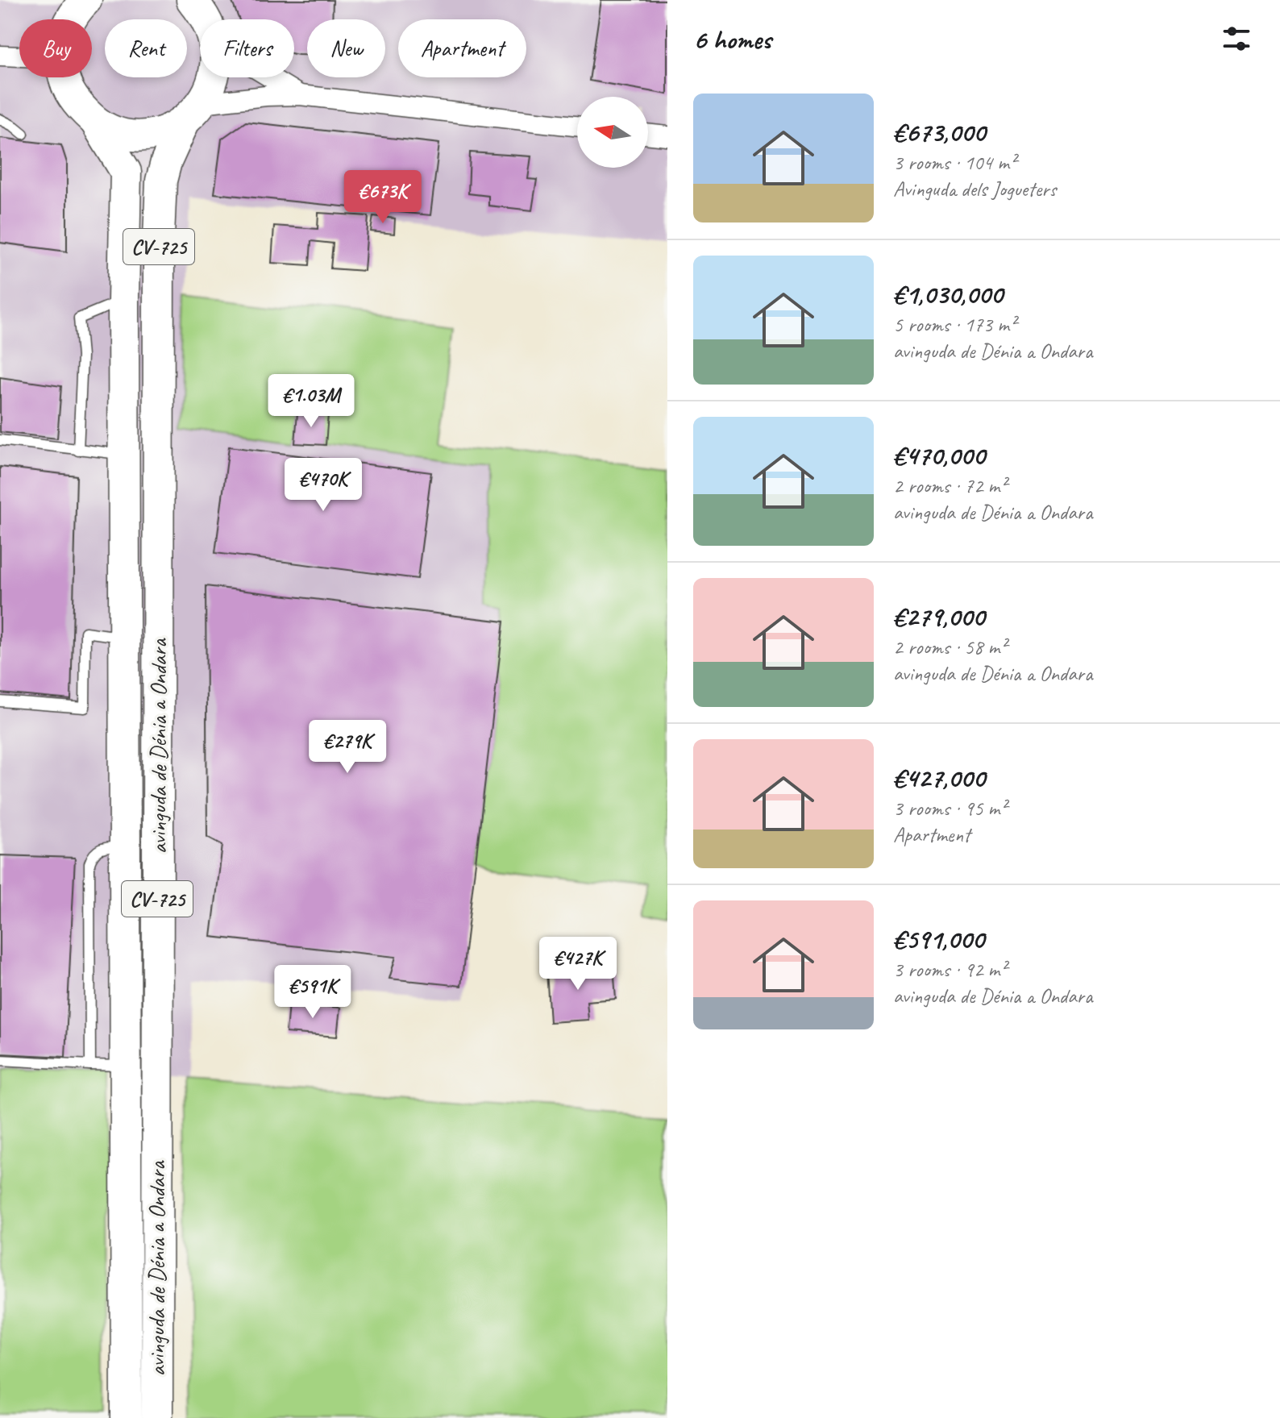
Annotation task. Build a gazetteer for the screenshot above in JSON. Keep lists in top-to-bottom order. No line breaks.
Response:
{"streets":{"main road":["CV-725","avinguda de Dénia a Ondara"]},"crossings":[["CV-725","avinguda de Dénia a Ondara"]],"north":"left","page":{"heading":"6 homes","chip":["Buy","Rent","Filters","New","Apartment"],"list":[{"name":"€673,000","note":"3 rooms · 104 m² · Avinguda dels Jogueters"},{"name":"€1,030,000","note":"5 rooms · 173 m² · avinguda de Dénia a Ondara"},{"name":"€470,000","note":"2 rooms · 72 m² · avinguda de Dénia a Ondara"},{"name":"€279,000","note":"2 rooms · 58 m² · avinguda de Dénia a Ondara"},{"name":"€427,000","note":"3 rooms · 95 m² · Apartment"},{"name":"€591,000","note":"3 rooms · 92 m² · avinguda de Dénia a Ondara"}],"price":["€673K","€1.03M","€470K","€279K","€427K","€591K"]}}
